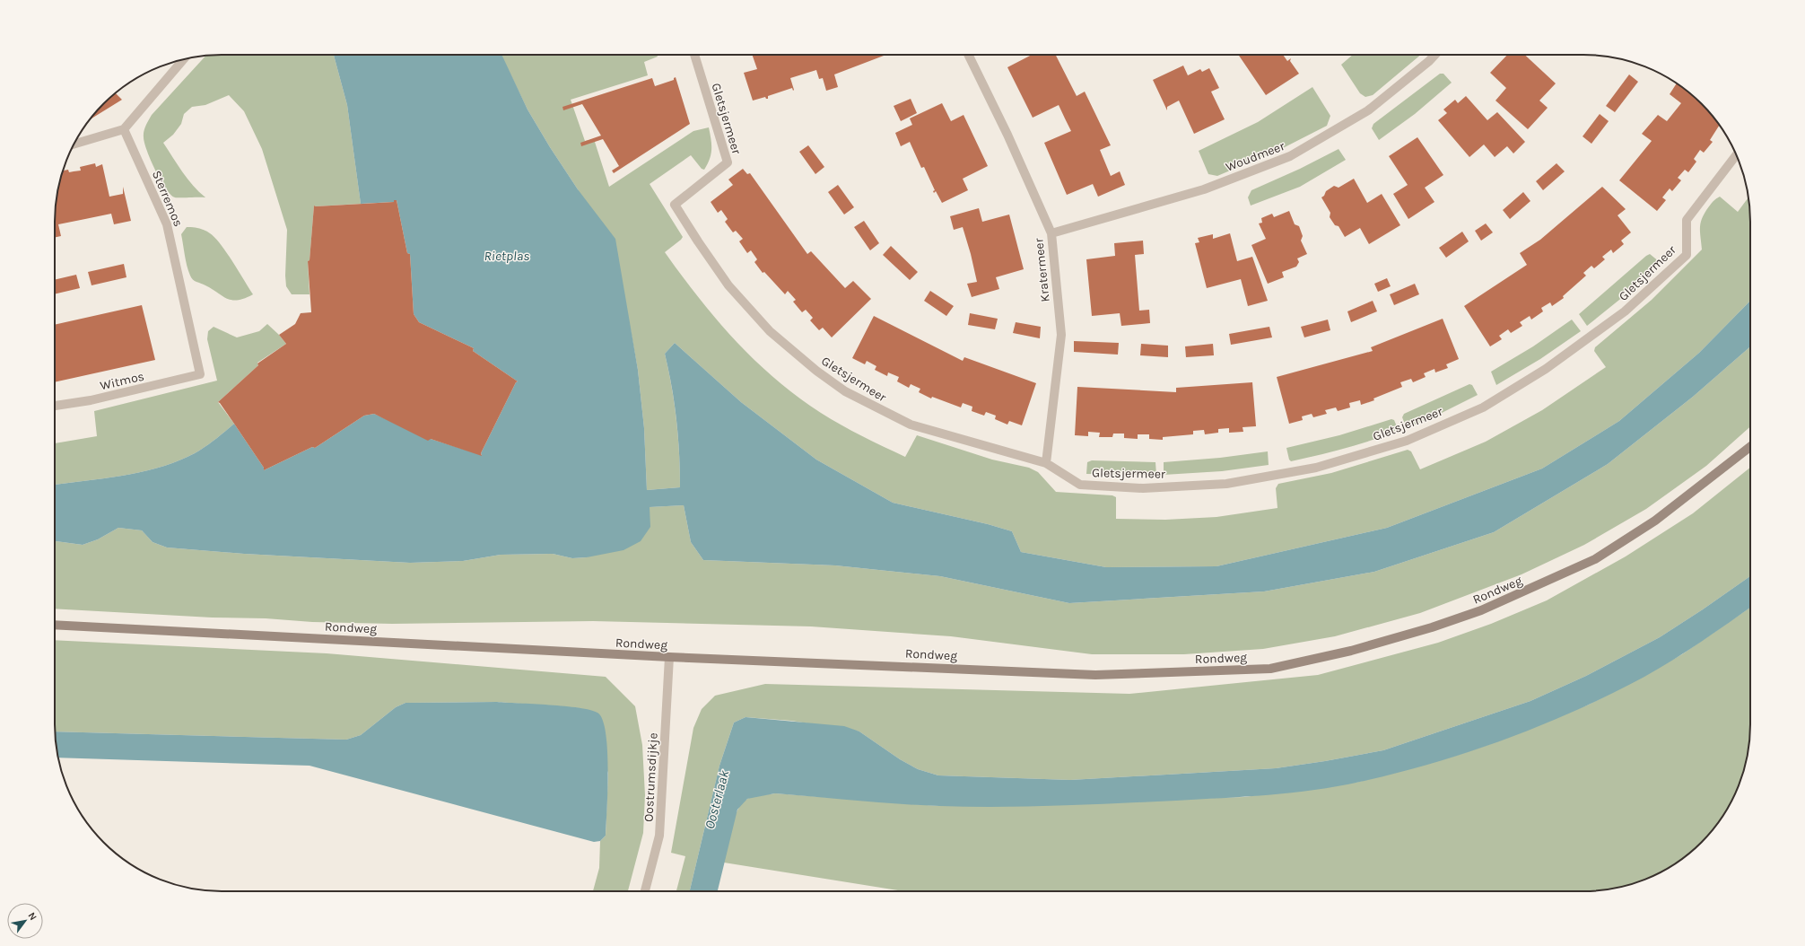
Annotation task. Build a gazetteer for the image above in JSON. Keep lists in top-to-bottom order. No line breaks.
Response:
{"streets":{"main road":["Rondweg"],"street":["Gletsjermeer","Woudmeer","Sterremos","Kratermeer","Witmos","Oostrumsdijkje"]},"crossings":[["Gletsjermeer","Kratermeer"],["Woudmeer","Kratermeer"],["Sterremos","Witmos"],["Rondweg","Oostrumsdijkje"]],"water":["Rietplas","Oosterlaak"],"north":"top right"}
